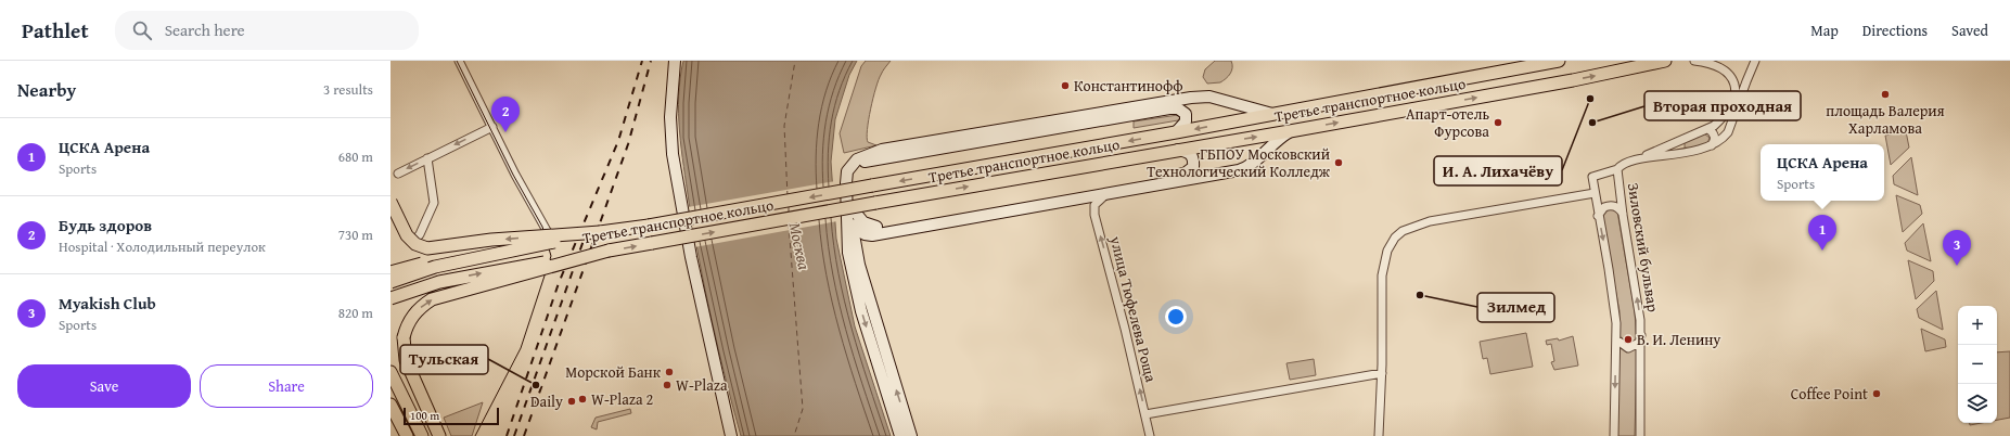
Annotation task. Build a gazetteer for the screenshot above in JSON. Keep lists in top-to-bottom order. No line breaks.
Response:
{"streets":{"main road":["Третье транспортное кольцо"],"street":["Зиловский бульвар","улица Тюфелева Роща"]},"one_way":["улица Тюфелева Роща"],"water":["Москва"],"places":["Константинофф","площадь Валерия Харламова","И. А. Лихачёву","Апарт-отель Фурсова","Вторая проходная","ГБПОУ Московский Технологический Колледж","Зилмед","В. И. Ленину","Морской Банк","Тульская","W-Plaza","Coffee Point","W-Plaza 2","Daily"],"scale_bar":"100 m","page":{"header":"Pathlet","search":"Search here","nav":["Map","Directions","Saved"],"heading":["Nearby","3 results"],"pins":["2","1","3"],"list":[{"mark":"1","name":"ЦСКА Арена","note":"Sports","value":"680 m"},{"mark":"2","name":"Будь здоров","note":"Hospital · Холодильный переулок","value":"730 m"},{"mark":"3","name":"Myakish Club","note":"Sports","value":"820 m"}],"popup":["ЦСКА Арена","Sports"],"map_buttons":["+","−"],"buttons":["Save","Share"],"scale":"100 m"}}
